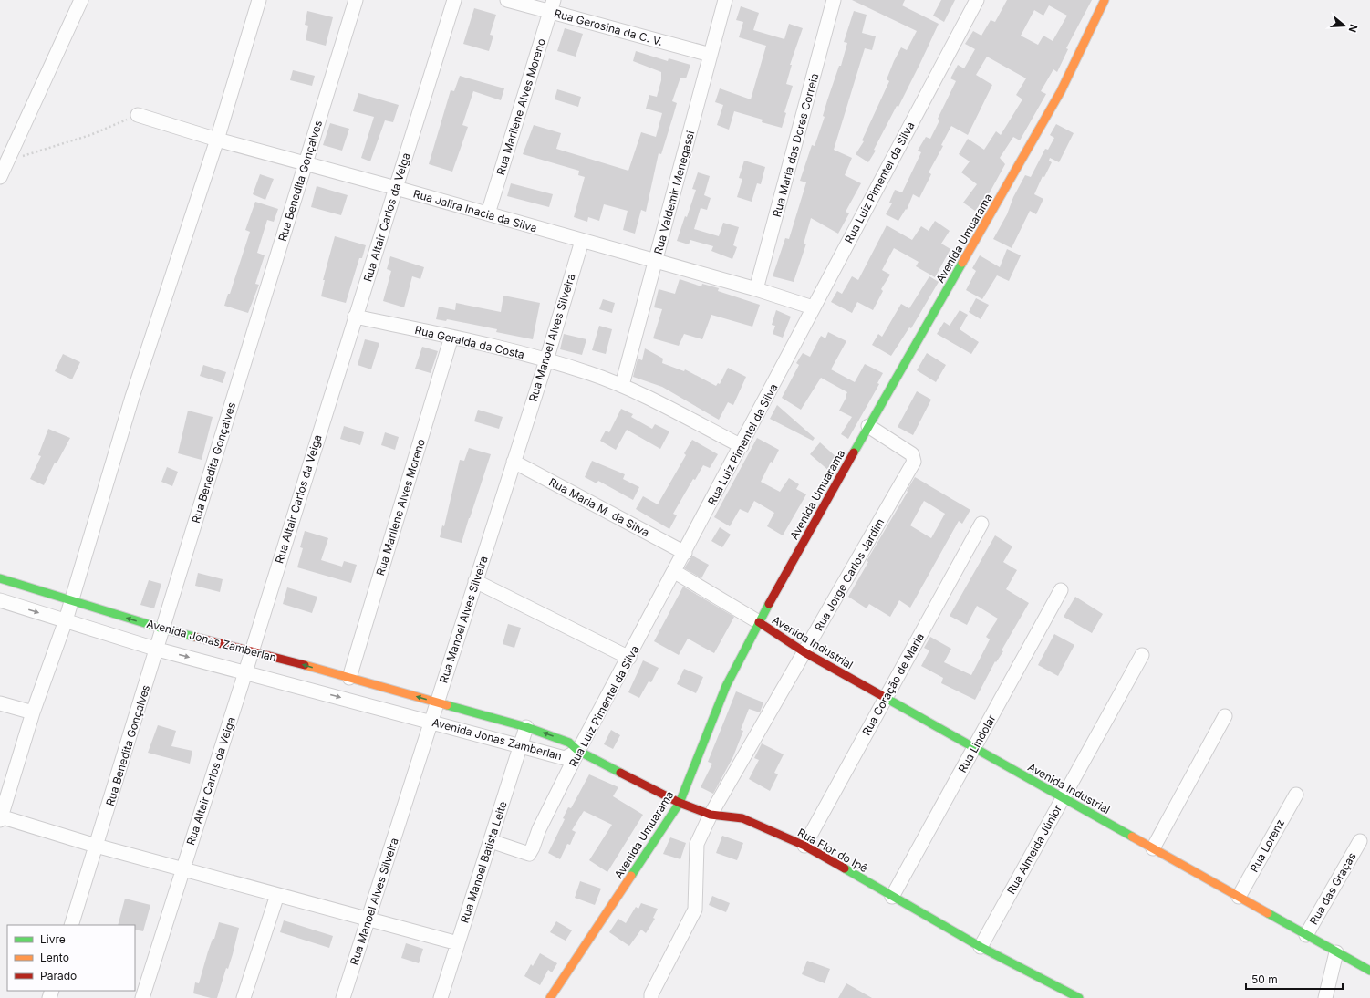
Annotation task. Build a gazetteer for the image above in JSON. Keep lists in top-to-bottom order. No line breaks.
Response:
{"streets":{"street":["Rua Gerosina da C. V.","Rua Marilene Alves Moreno","Rua Maria das Dores Correia","Rua Benedita Gonçalves","Rua Luiz Pimentel da Silva","Rua Valdemir Menegassi","Rua Jalira Inacia da Silva","Rua Altair Carlos da Veiga","Avenida Umuarama","Rua Manoel Alves Silveira","Rua Geralda da Costa","Rua Maria M. da Silva","Rua Jorge Carlos Jardim","Avenida Jonas Zamberlan","Avenida Industrial","Rua Coração de Maria","Rua Lindolar","Rua Lorenz","Rua Almeida Júnior","Rua Flor do Ipê","Rua Manoel Batista Leite","Rua das Graças"]},"crossings":[["Rua Gerosina da C. V.","Rua Marilene Alves Moreno"],["Rua Gerosina da C. V.","Rua Valdemir Menegassi"],["Rua Marilene Alves Moreno","Rua Jalira Inacia da Silva"],["Rua Marilene Alves Moreno","Rua Geralda da Costa"],["Rua Marilene Alves Moreno","Avenida Jonas Zamberlan"],["Rua Maria das Dores Correia","Rua Jalira Inacia da Silva"],["Rua Benedita Gonçalves","Rua Jalira Inacia da Silva"],["Rua Benedita Gonçalves","Avenida Jonas Zamberlan"],["Rua Luiz Pimentel da Silva","Rua Jalira Inacia da Silva"],["Rua Luiz Pimentel da Silva","Rua Geralda da Costa"],["Rua Luiz Pimentel da Silva","Rua Maria M. da Silva"],["Rua Luiz Pimentel da Silva","Avenida Jonas Zamberlan"],["Rua Luiz Pimentel da Silva","Rua Flor do Ipê"],["Rua Luiz Pimentel da Silva","Rua Manoel Batista Leite"],["Rua Valdemir Menegassi","Rua Jalira Inacia da Silva"],["Rua Valdemir Menegassi","Rua Geralda da Costa"],["Rua Jalira Inacia da Silva","Rua Altair Carlos da Veiga"],["Rua Jalira Inacia da Silva","Rua Manoel Alves Silveira"],["Rua Altair Carlos da Veiga","Rua Geralda da Costa"],["Rua Altair Carlos da Veiga","Avenida Jonas Zamberlan"],["Avenida Umuarama","Rua Jorge Carlos Jardim"],["Avenida Umuarama","Avenida Industrial"],["Avenida Umuarama","Rua Flor do Ipê"],["Rua Manoel Alves Silveira","Rua Geralda da Costa"],["Rua Manoel Alves Silveira","Rua Maria M. da Silva"],["Rua Manoel Alves Silveira","Avenida Jonas Zamberlan"],["Rua Jorge Carlos Jardim","Avenida Industrial"],["Rua Jorge Carlos Jardim","Rua Flor do Ipê"],["Avenida Jonas Zamberlan","Rua Flor do Ipê"],["Avenida Jonas Zamberlan","Rua Manoel Batista Leite"],["Avenida Industrial","Rua Coração de Maria"],["Avenida Industrial","Rua Lindolar"],["Avenida Industrial","Rua Lorenz"],["Avenida Industrial","Rua Almeida Júnior"],["Avenida Industrial","Rua das Graças"],["Rua Coração de Maria","Rua Flor do Ipê"],["Rua Lindolar","Rua Flor do Ipê"],["Rua Almeida Júnior","Rua Flor do Ipê"]],"legend":["Livre","Lento","Parado"],"scale_bar":"50 m","north":"right"}
